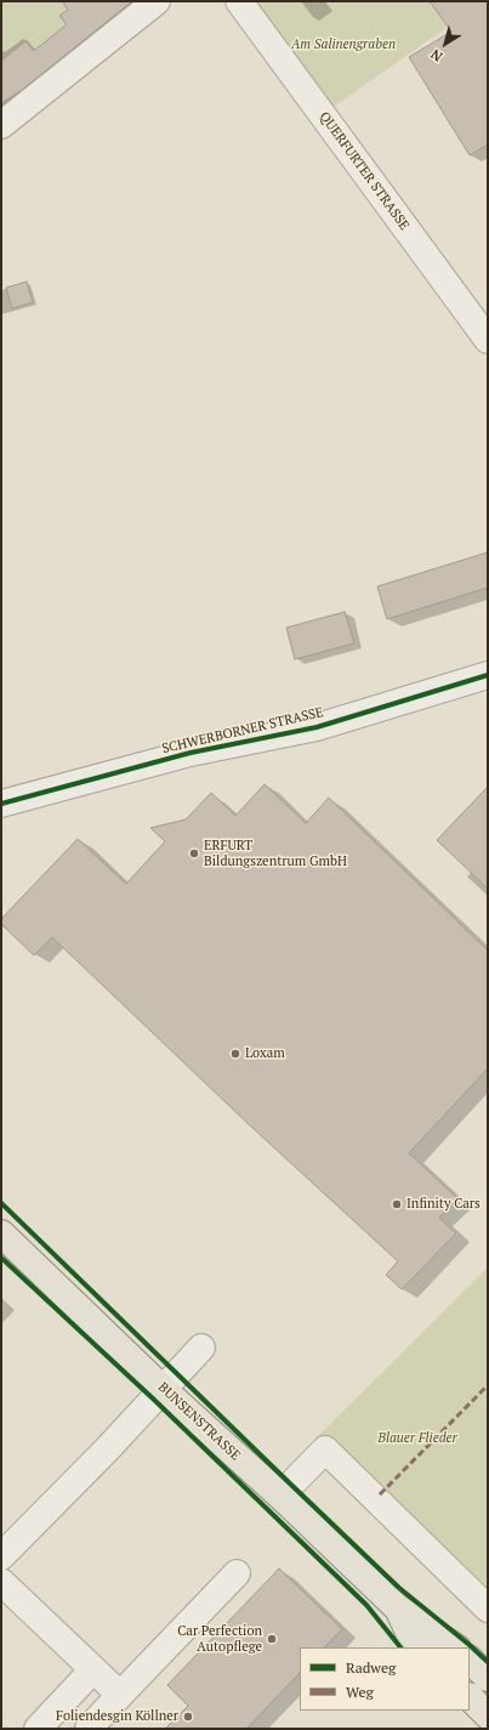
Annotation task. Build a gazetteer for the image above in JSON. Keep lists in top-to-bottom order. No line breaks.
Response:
{"streets":{"main road":["BUNSENSTRASSE"],"street":["QUERFURTER STRASSE","SCHWERBORNER STRASSE"]},"parks":["Am Salinengraben","Blauer Flieder"],"places":["ERFURT Bildungszentrum GmbH","Loxam","Infinity Cars","Car Perfection Autopflege","Foliendesgin Köllner"],"legend":["Radweg","Weg"],"north":"bottom left"}
